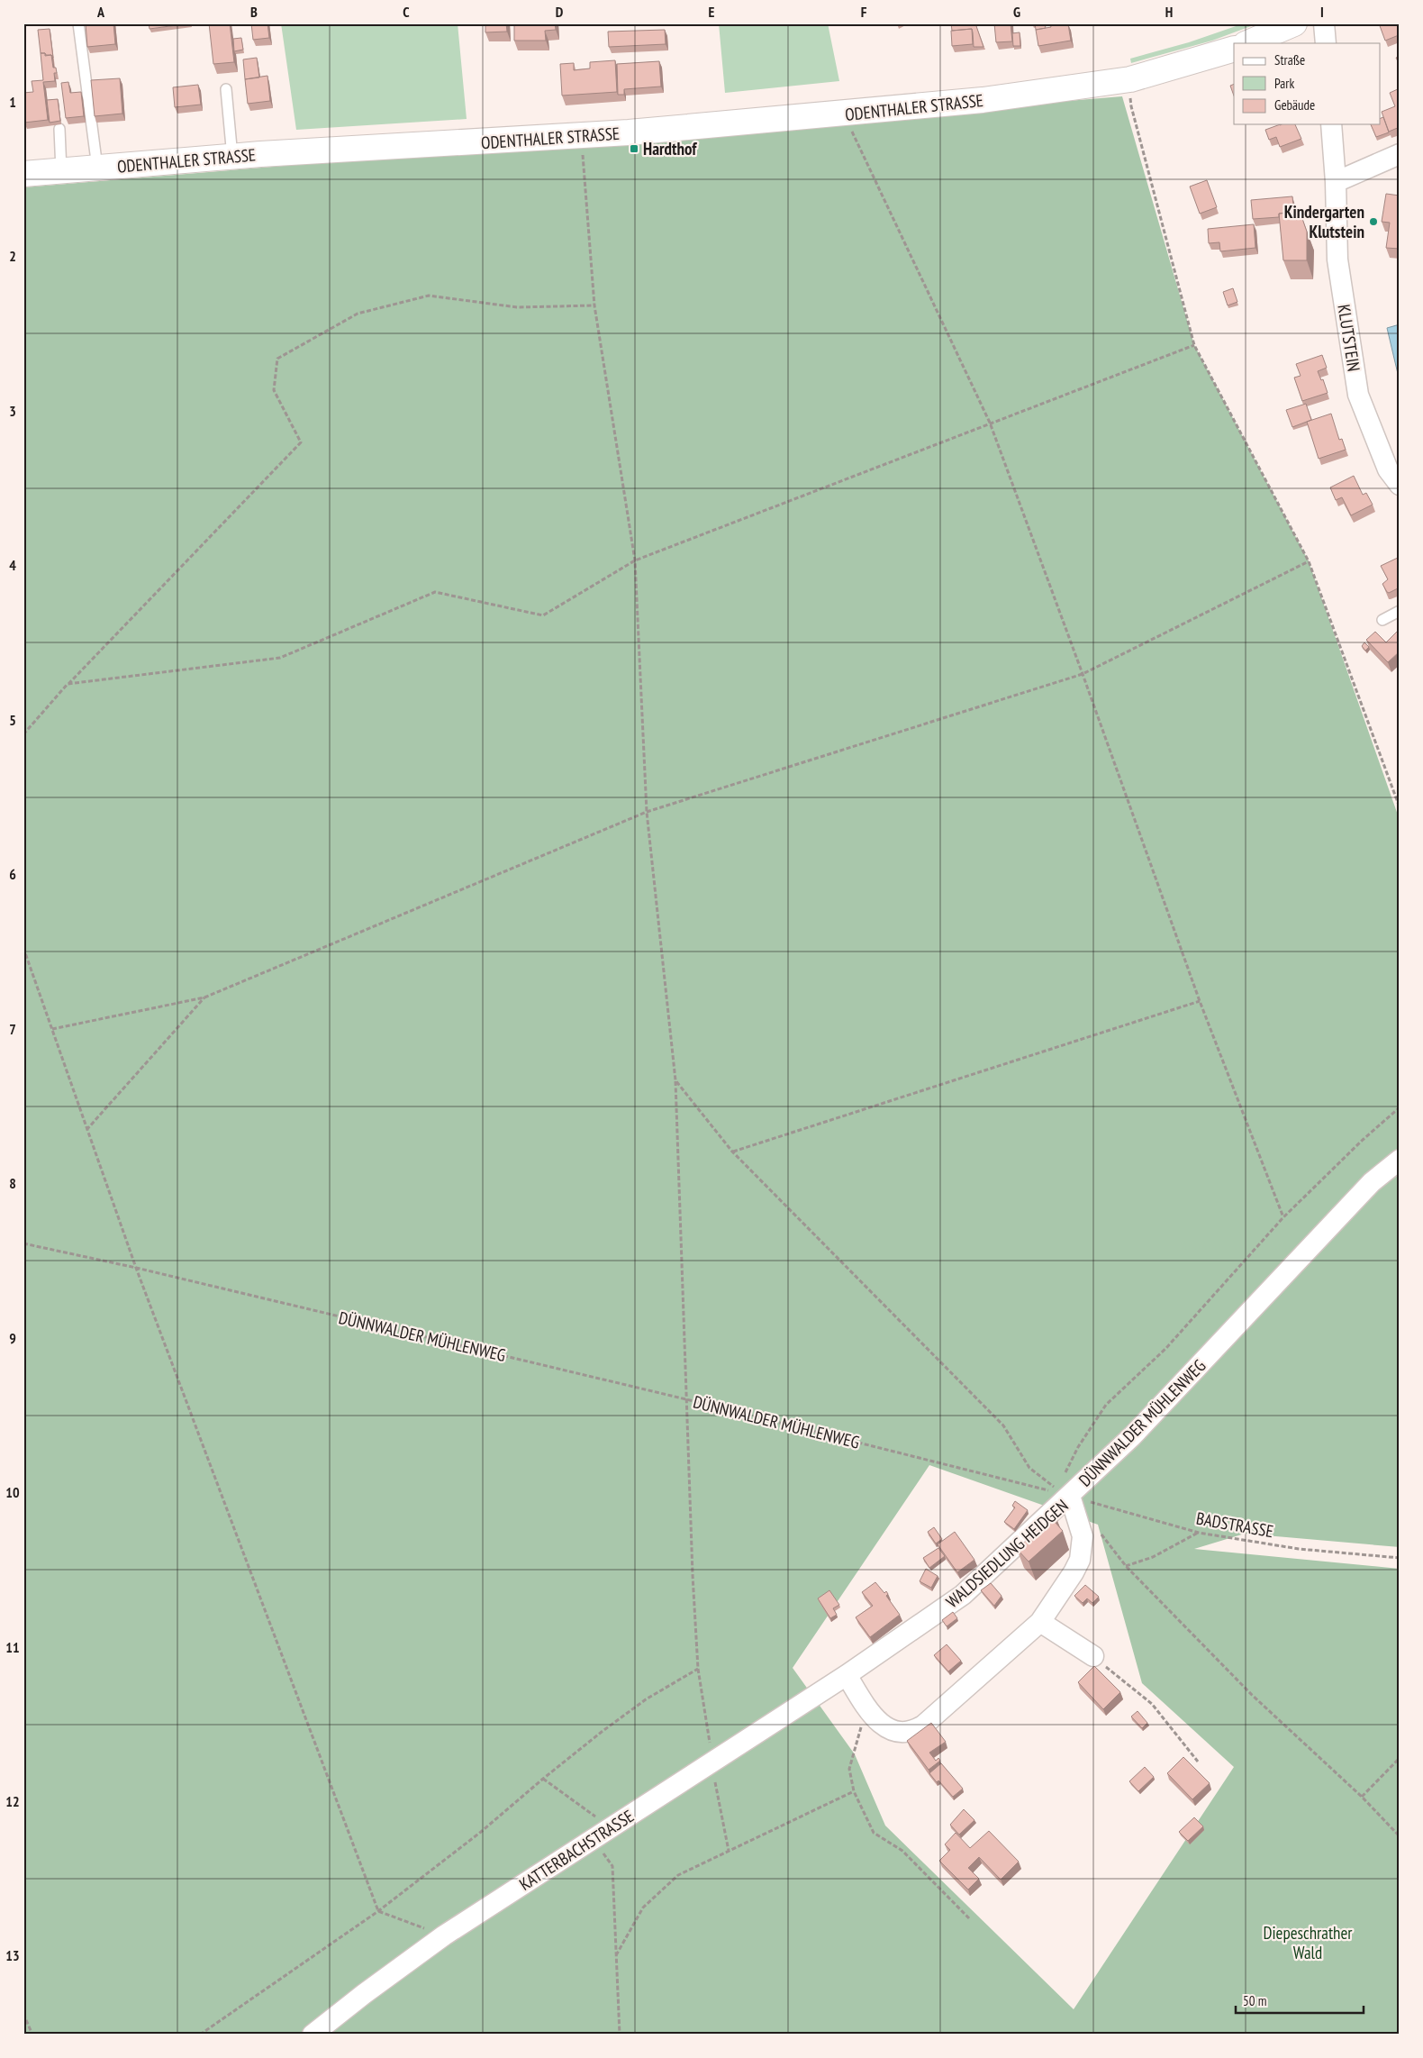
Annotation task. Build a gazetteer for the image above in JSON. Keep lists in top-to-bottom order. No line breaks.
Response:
{"streets":{"main road":["ODENTHALER STRASSE"],"street":["KLUTSTEIN","DÜNNWALDER MÜHLENWEG","WALDSIEDLUNG HEIDGEN","KATTERBACHSTRASSE"],"path":["BADSTRASSE"]},"crossings":[["DÜNNWALDER MÜHLENWEG","BADSTRASSE"],["DÜNNWALDER MÜHLENWEG","WALDSIEDLUNG HEIDGEN"],["BADSTRASSE","WALDSIEDLUNG HEIDGEN"],["WALDSIEDLUNG HEIDGEN","KATTERBACHSTRASSE"]],"parks":["Diepeschrather Wald"],"places":{"transit":["Hardthof"],"other":["Kindergarten Klutstein"]},"legend":["Straße","Park","Gebäude"],"scale_bar":"50 m","grid":{"columns":["A","B","C","D","E","F","G","H","I"],"rows":["1","2","3","4","5","6","7","8","9","10","11","12","13"]}}
